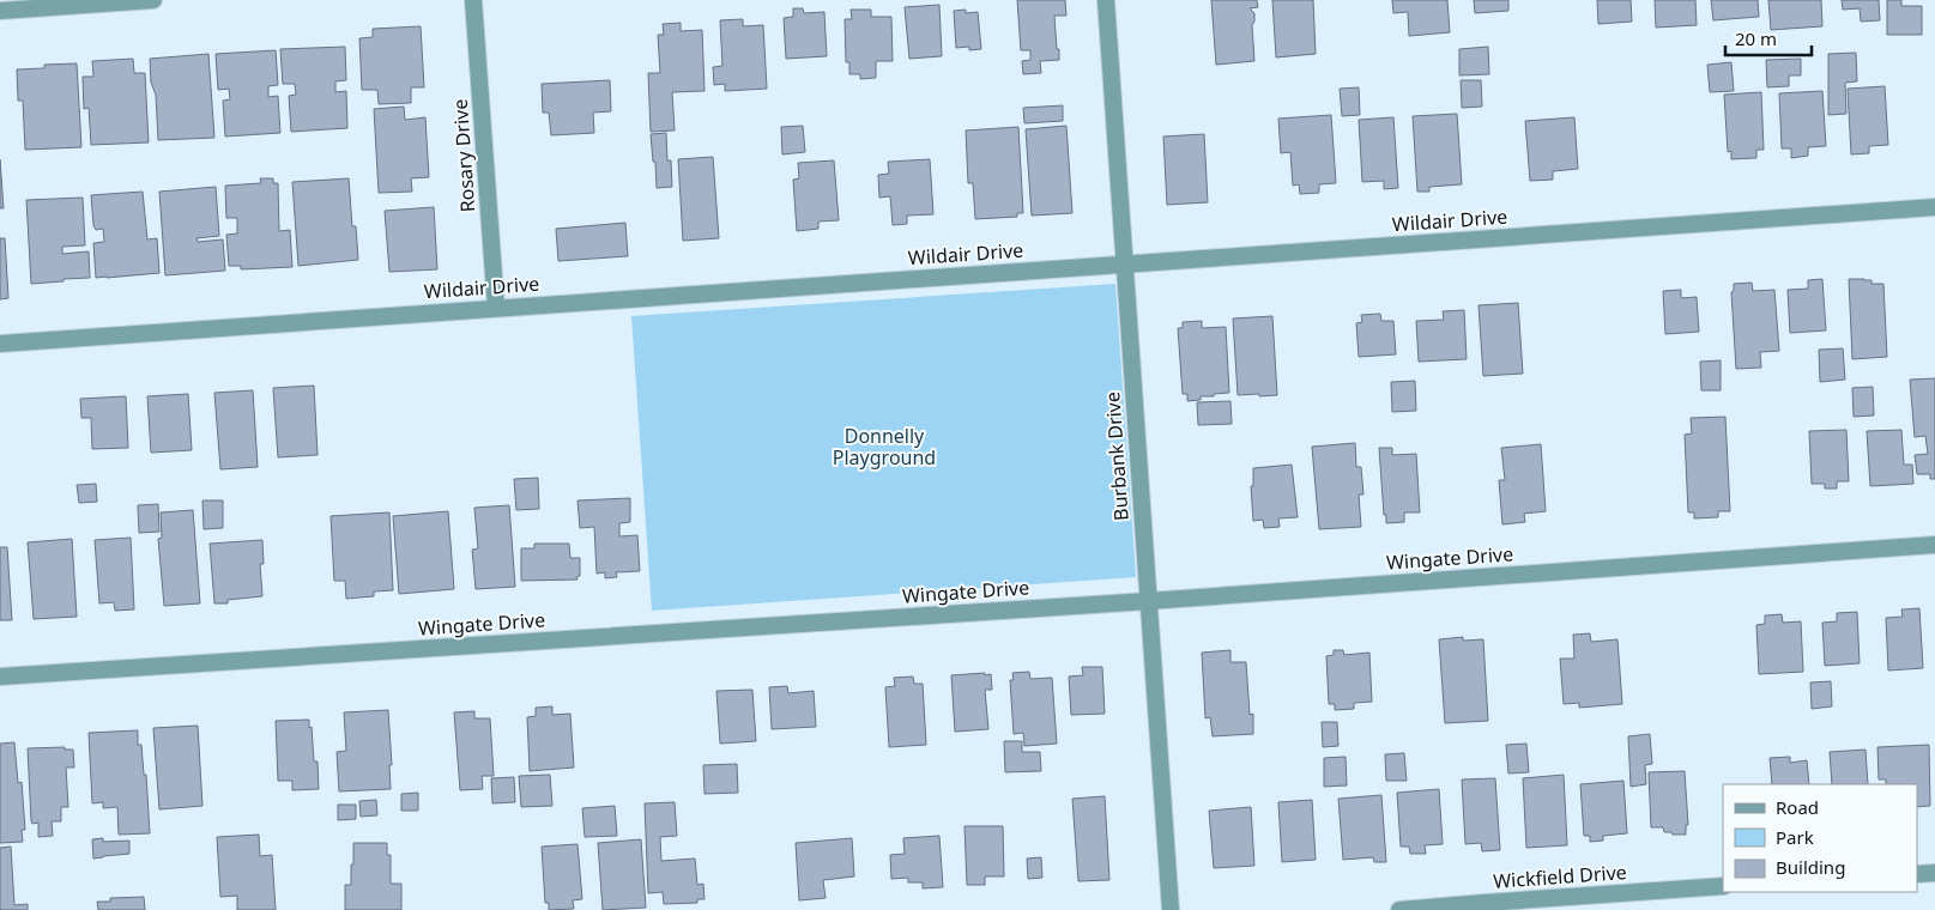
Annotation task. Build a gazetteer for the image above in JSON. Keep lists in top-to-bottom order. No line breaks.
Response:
{"streets":{"street":["Rosary Drive","Wildair Drive","Burbank Drive","Wingate Drive","Wickfield Drive"]},"crossings":[["Rosary Drive","Wildair Drive"],["Wildair Drive","Burbank Drive"],["Burbank Drive","Wingate Drive"]],"parks":["Donnelly Playground"],"legend":["Road","Park","Building"],"scale_bar":"20 m"}
